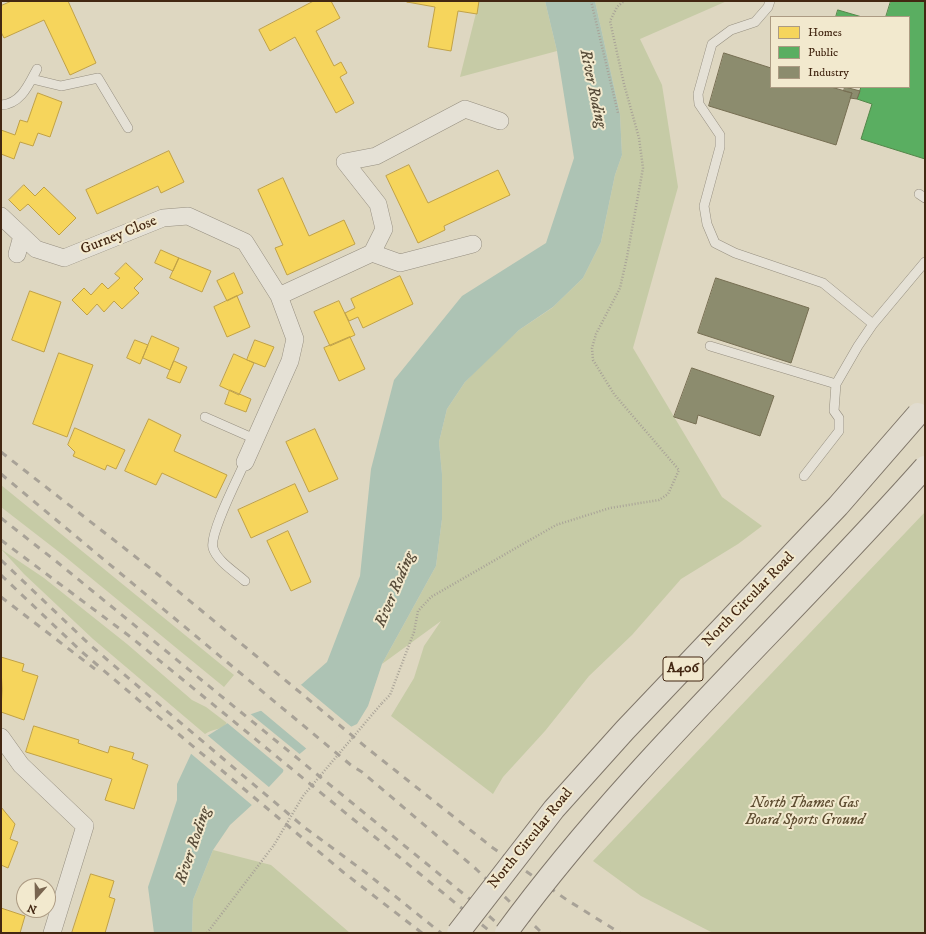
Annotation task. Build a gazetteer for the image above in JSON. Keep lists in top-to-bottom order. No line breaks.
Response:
{"streets":{"highway":["North Circular Road","A406"],"street":["Gurney Close"]},"water":["River Roding"],"parks":["North Thames Gas Board Sports Ground"],"legend":["Homes","Public","Industry"],"north":"bottom"}
